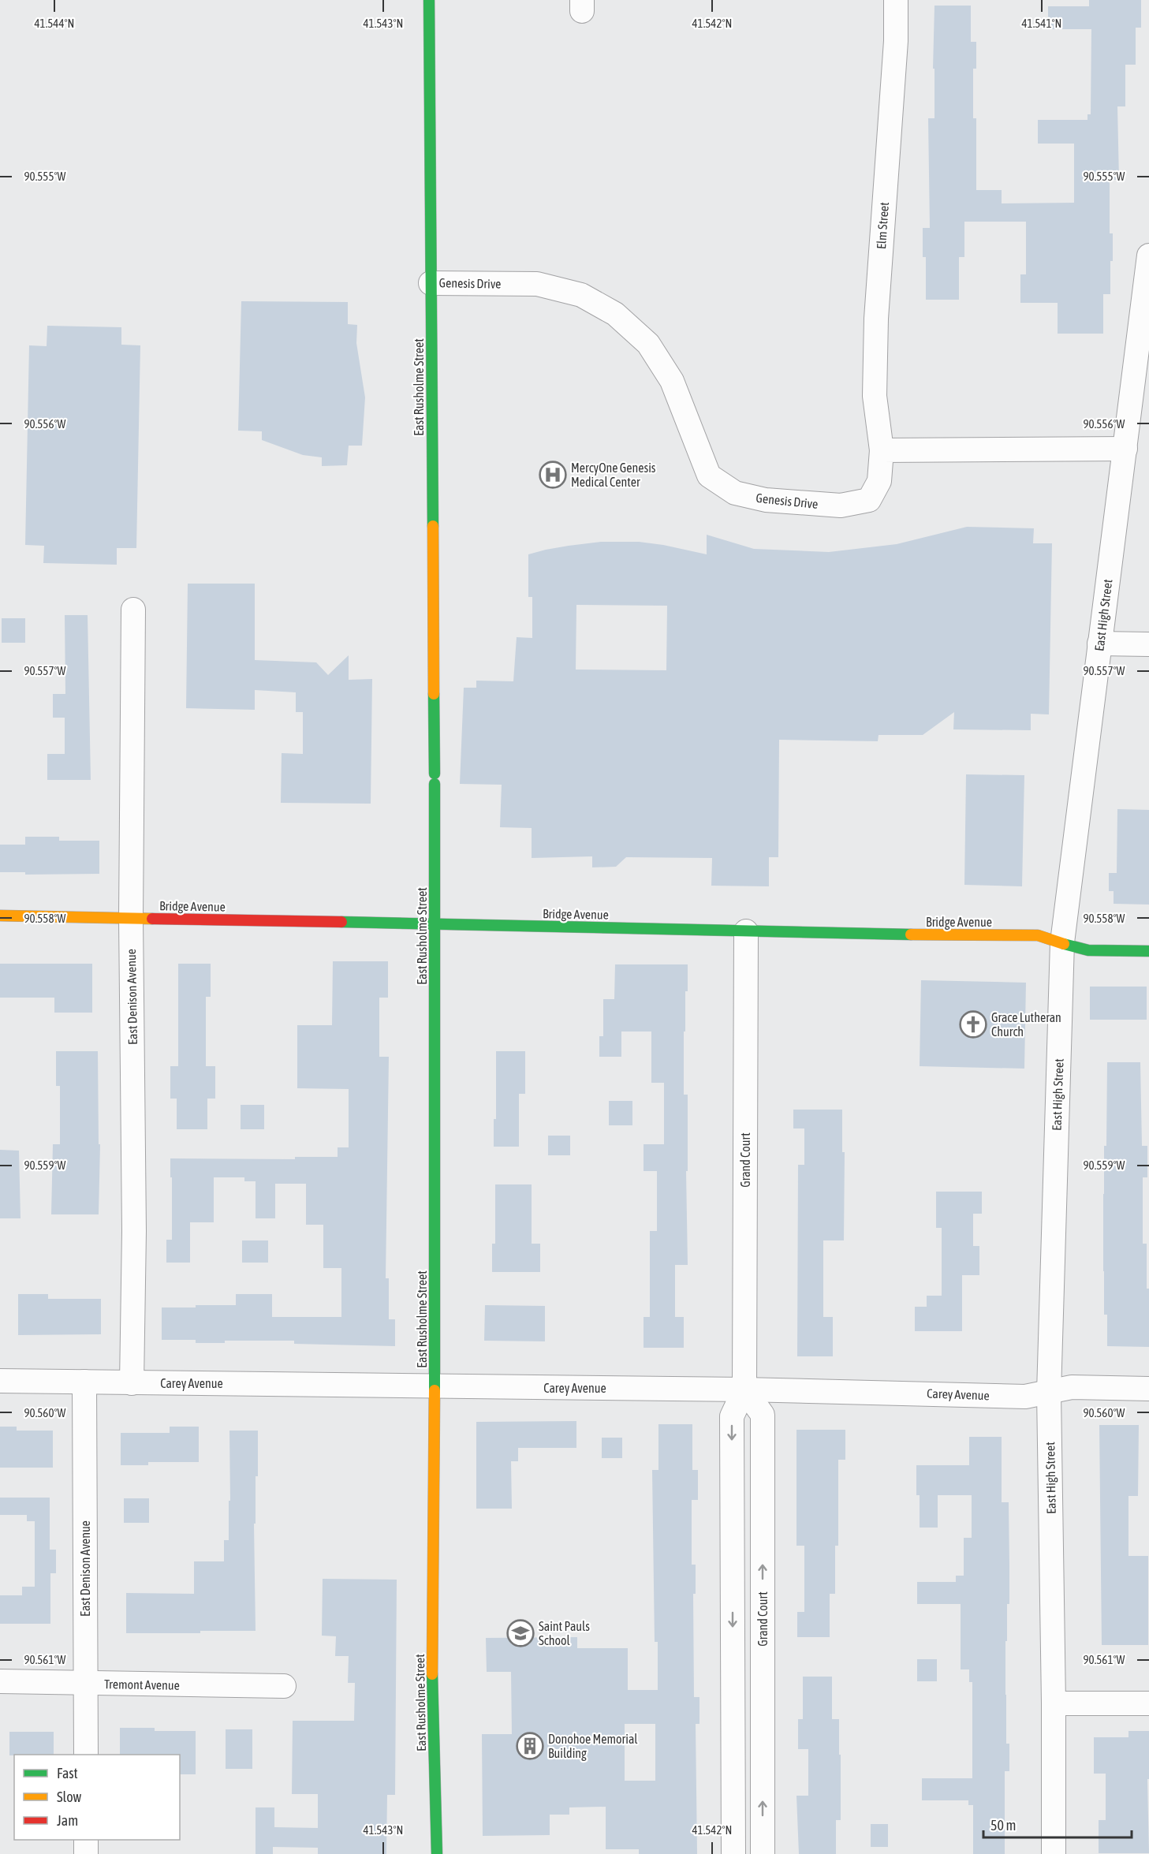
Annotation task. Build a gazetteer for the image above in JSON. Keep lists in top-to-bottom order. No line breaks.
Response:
{"streets":{"street":["Elm Street","Genesis Drive","East Rusholme Street","East High Street","Bridge Avenue","East Denison Avenue","Grand Court","Carey Avenue","Tremont Avenue"]},"crossings":[["Elm Street","Genesis Drive"],["Genesis Drive","East Rusholme Street"],["East Rusholme Street","Bridge Avenue"],["East Rusholme Street","Carey Avenue"],["East High Street","Bridge Avenue"],["East High Street","Carey Avenue"],["Bridge Avenue","East Denison Avenue"],["Bridge Avenue","Grand Court"],["East Denison Avenue","Carey Avenue"],["East Denison Avenue","Tremont Avenue"],["Grand Court","Carey Avenue"]],"places":{"hospital":["MercyOne Genesis Medical Center"],"church":["Grace Lutheran Church"],"school or university":["Saint Pauls School"],"building":["Donohoe Memorial Building"]},"legend":["Fast","Slow","Jam"],"scale_bar":"50 m","coordinates":["41.544°N","41.543°N","41.542°N","41.541°N","90.555°W","90.556°W","90.557°W","90.558°W","90.559°W","90.560°W","90.561°W"]}
